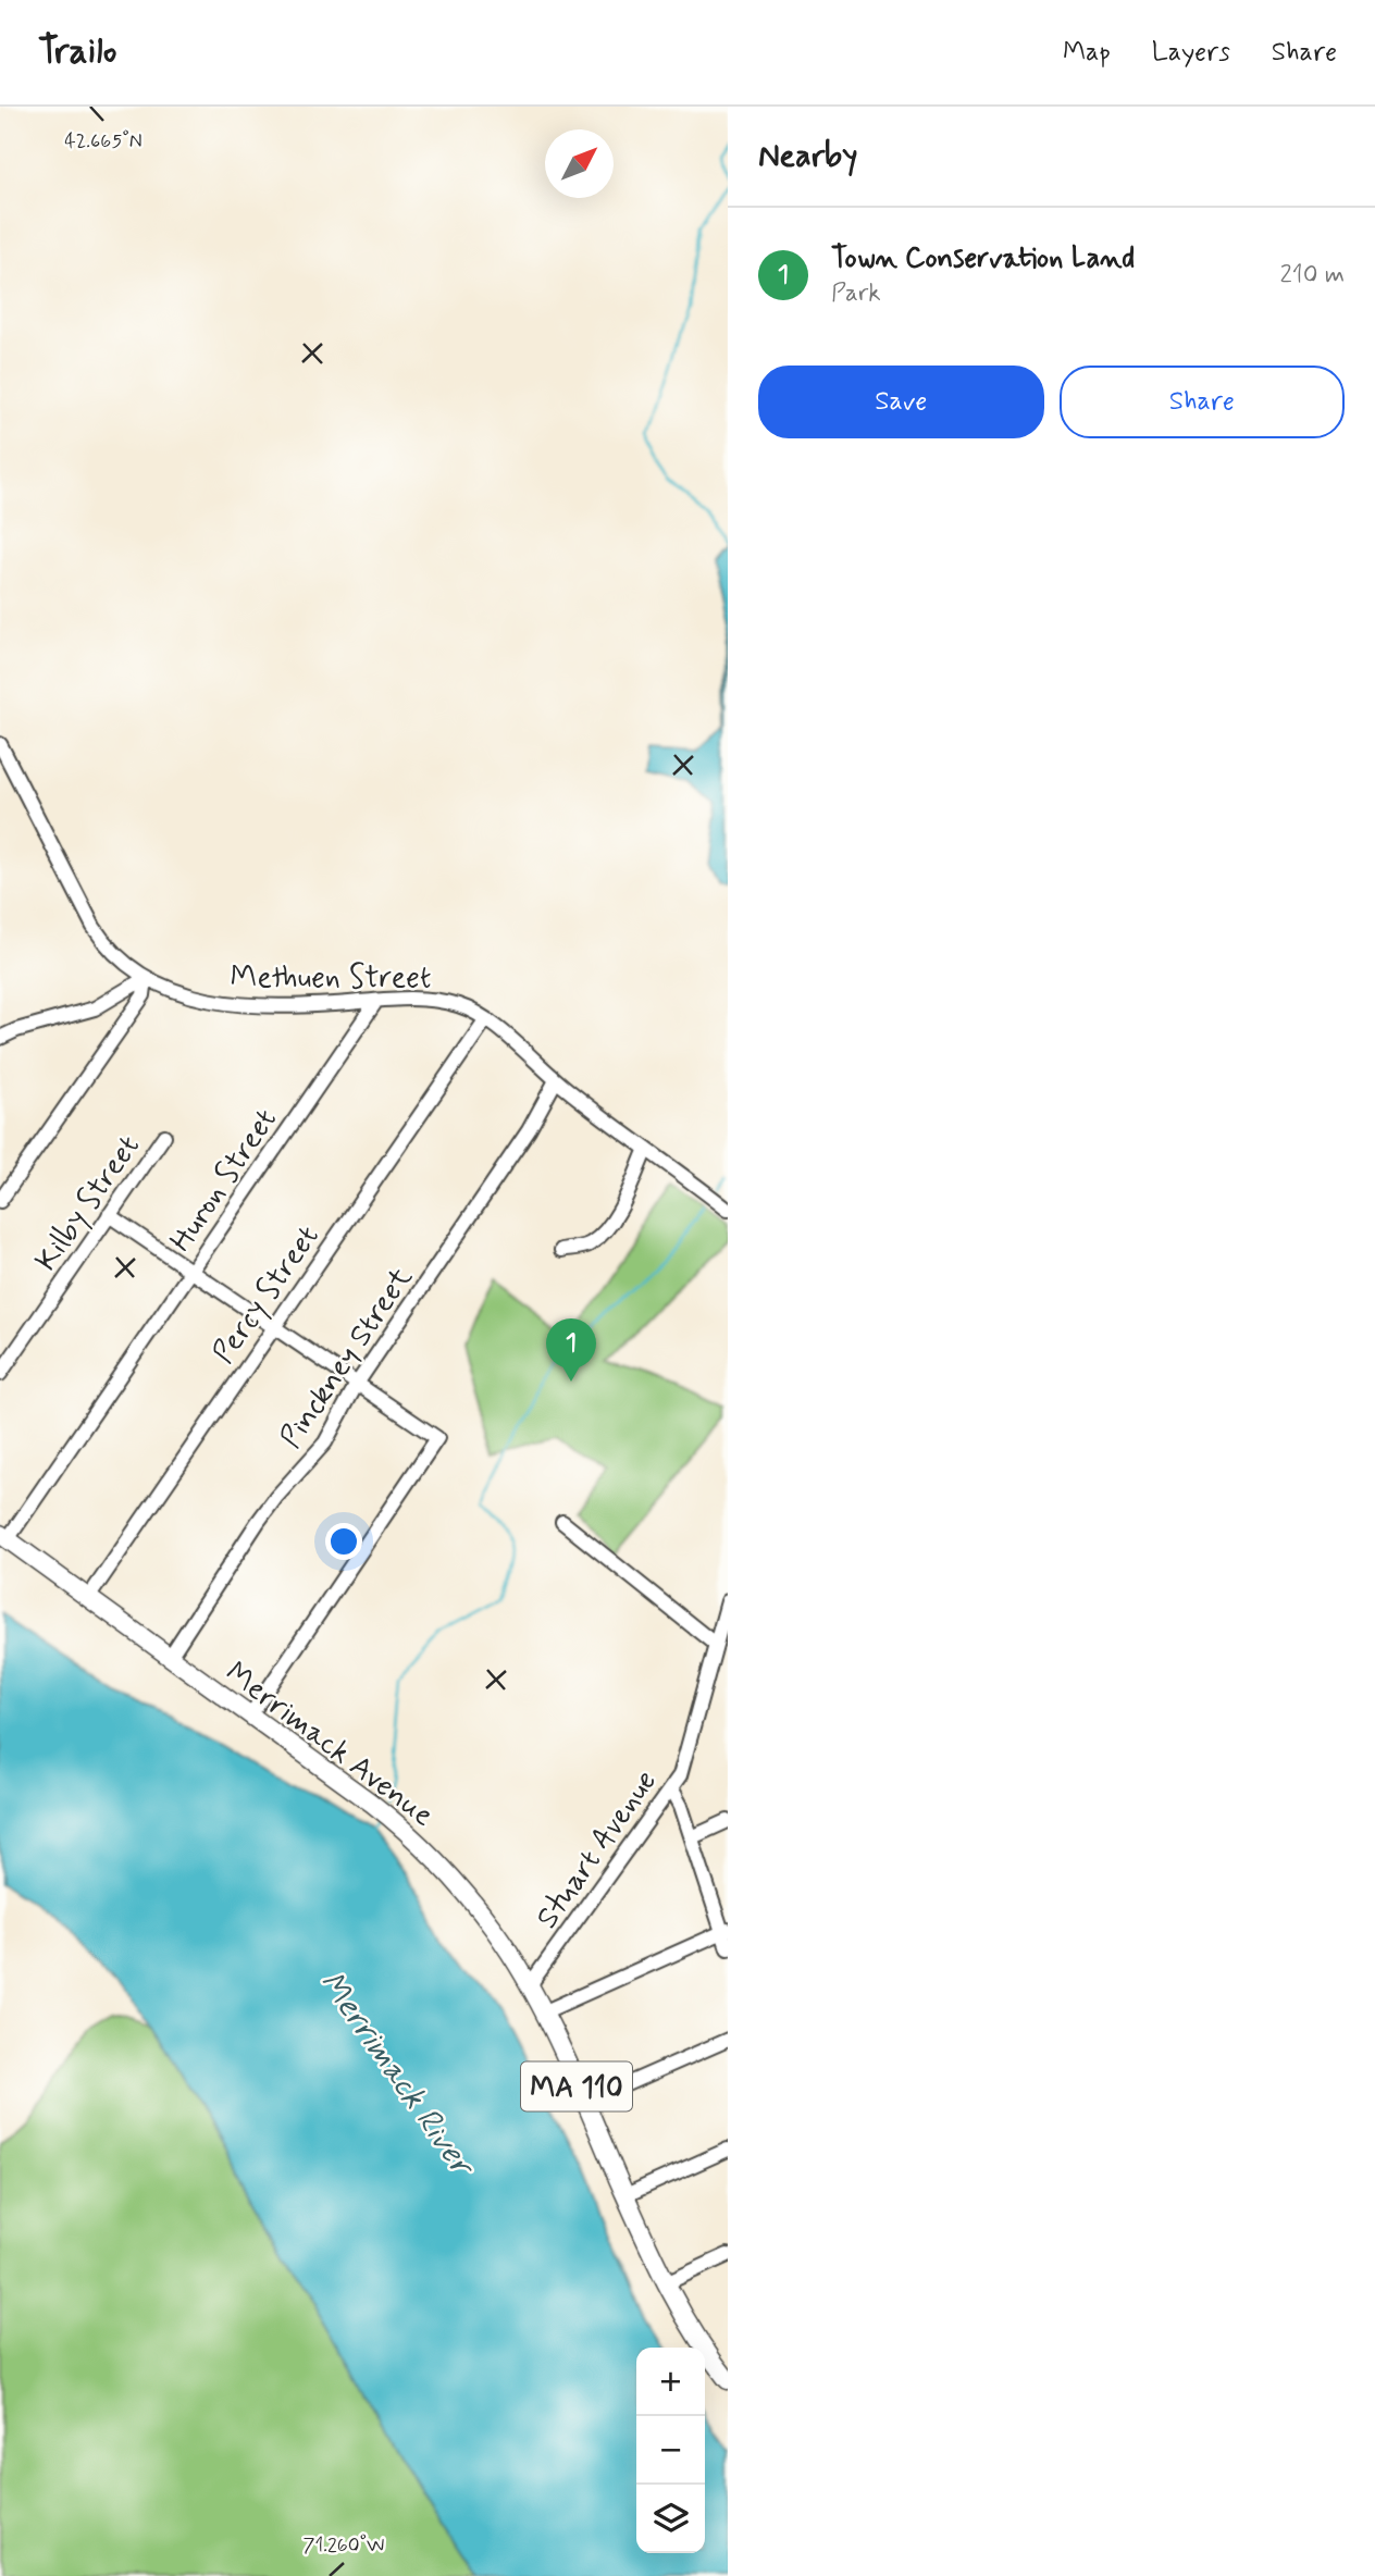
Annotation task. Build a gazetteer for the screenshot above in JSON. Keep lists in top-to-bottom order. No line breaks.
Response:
{"streets":{"main road":["Merrimack Avenue","MA 110"],"street":["Methuen Street","Huron Street","Kilby Street","Percy Street","Pinckney Street","Stuart Avenue"]},"crossings":[["Methuen Street","Huron Street"],["Methuen Street","Percy Street"],["Methuen Street","Pinckney Street"],["Huron Street","Merrimack Avenue"],["Percy Street","Merrimack Avenue"],["Pinckney Street","Merrimack Avenue"],["Merrimack Avenue","Stuart Avenue"]],"water":["Merrimack River"],"north":"top right","page":{"header":"Trailo","nav":["Map","Layers","Share"],"heading":"Nearby","list":[{"mark":"1","name":"Town Conservation Land","note":"Park","value":"210 m"}],"buttons":["Save","Share"],"pins":"1","map_buttons":["+","−"]},"coordinates":["42.665°N","71.260°W"]}
